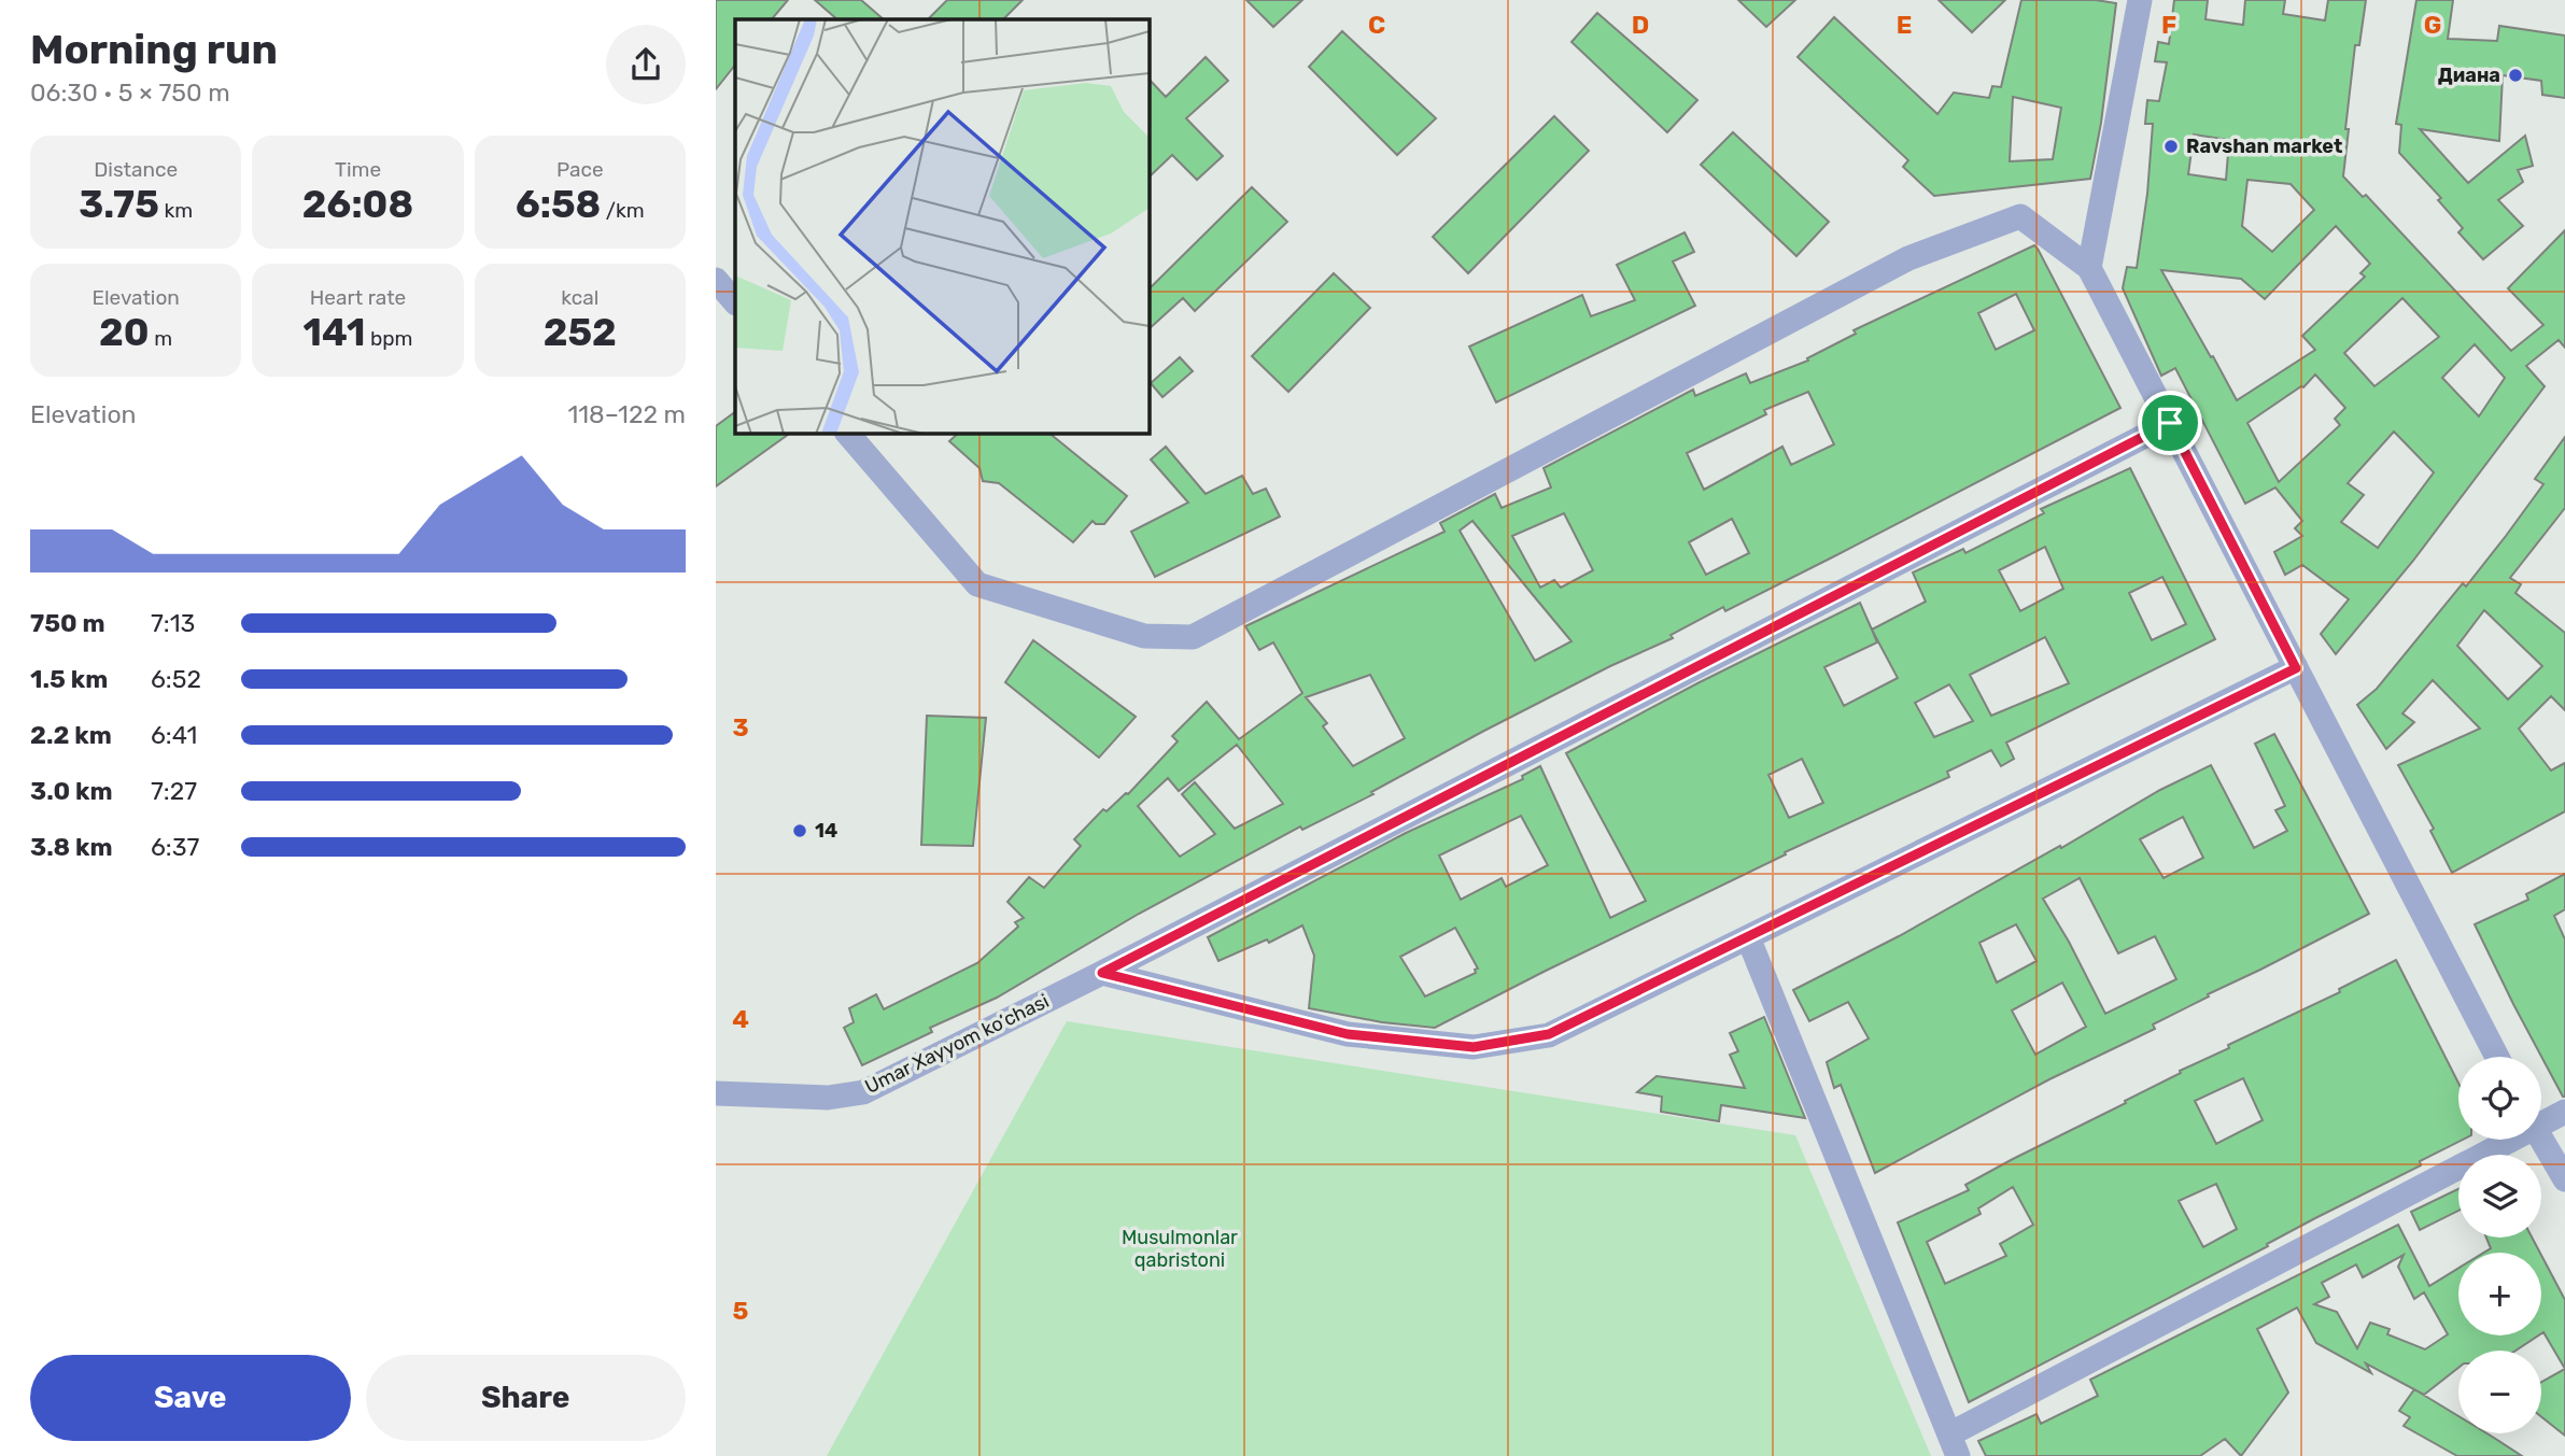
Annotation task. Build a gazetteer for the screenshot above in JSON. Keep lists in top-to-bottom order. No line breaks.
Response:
{"streets":{"street":["Umar Xayyom ko‘chasi"]},"parks":["Musulmonlar qabristoni"],"places":["Диана","Ravshan market","14"],"page":{"heading":["Morning run","06:30 · 5 × 750 m"],"stats":[["Distance","3.75 km"],["Time","26:08"],["Pace","6:58 /km"],["Elevation","20 m"],["Heart rate","141 bpm"],["kcal","252"]],"chart":["Elevation","118–122 m"],"list":[{"name":"750 m","note":"7:13"},{"name":"1.5 km","note":"6:52"},{"name":"2.2 km","note":"6:41"},{"name":"3.0 km","note":"7:27"},{"name":"3.8 km","note":"6:37"}],"map_buttons":["+","−"],"buttons":["Save","Share"]},"grid":{"columns":["C","D","E","F","G"],"rows":["3","4","5"]}}
